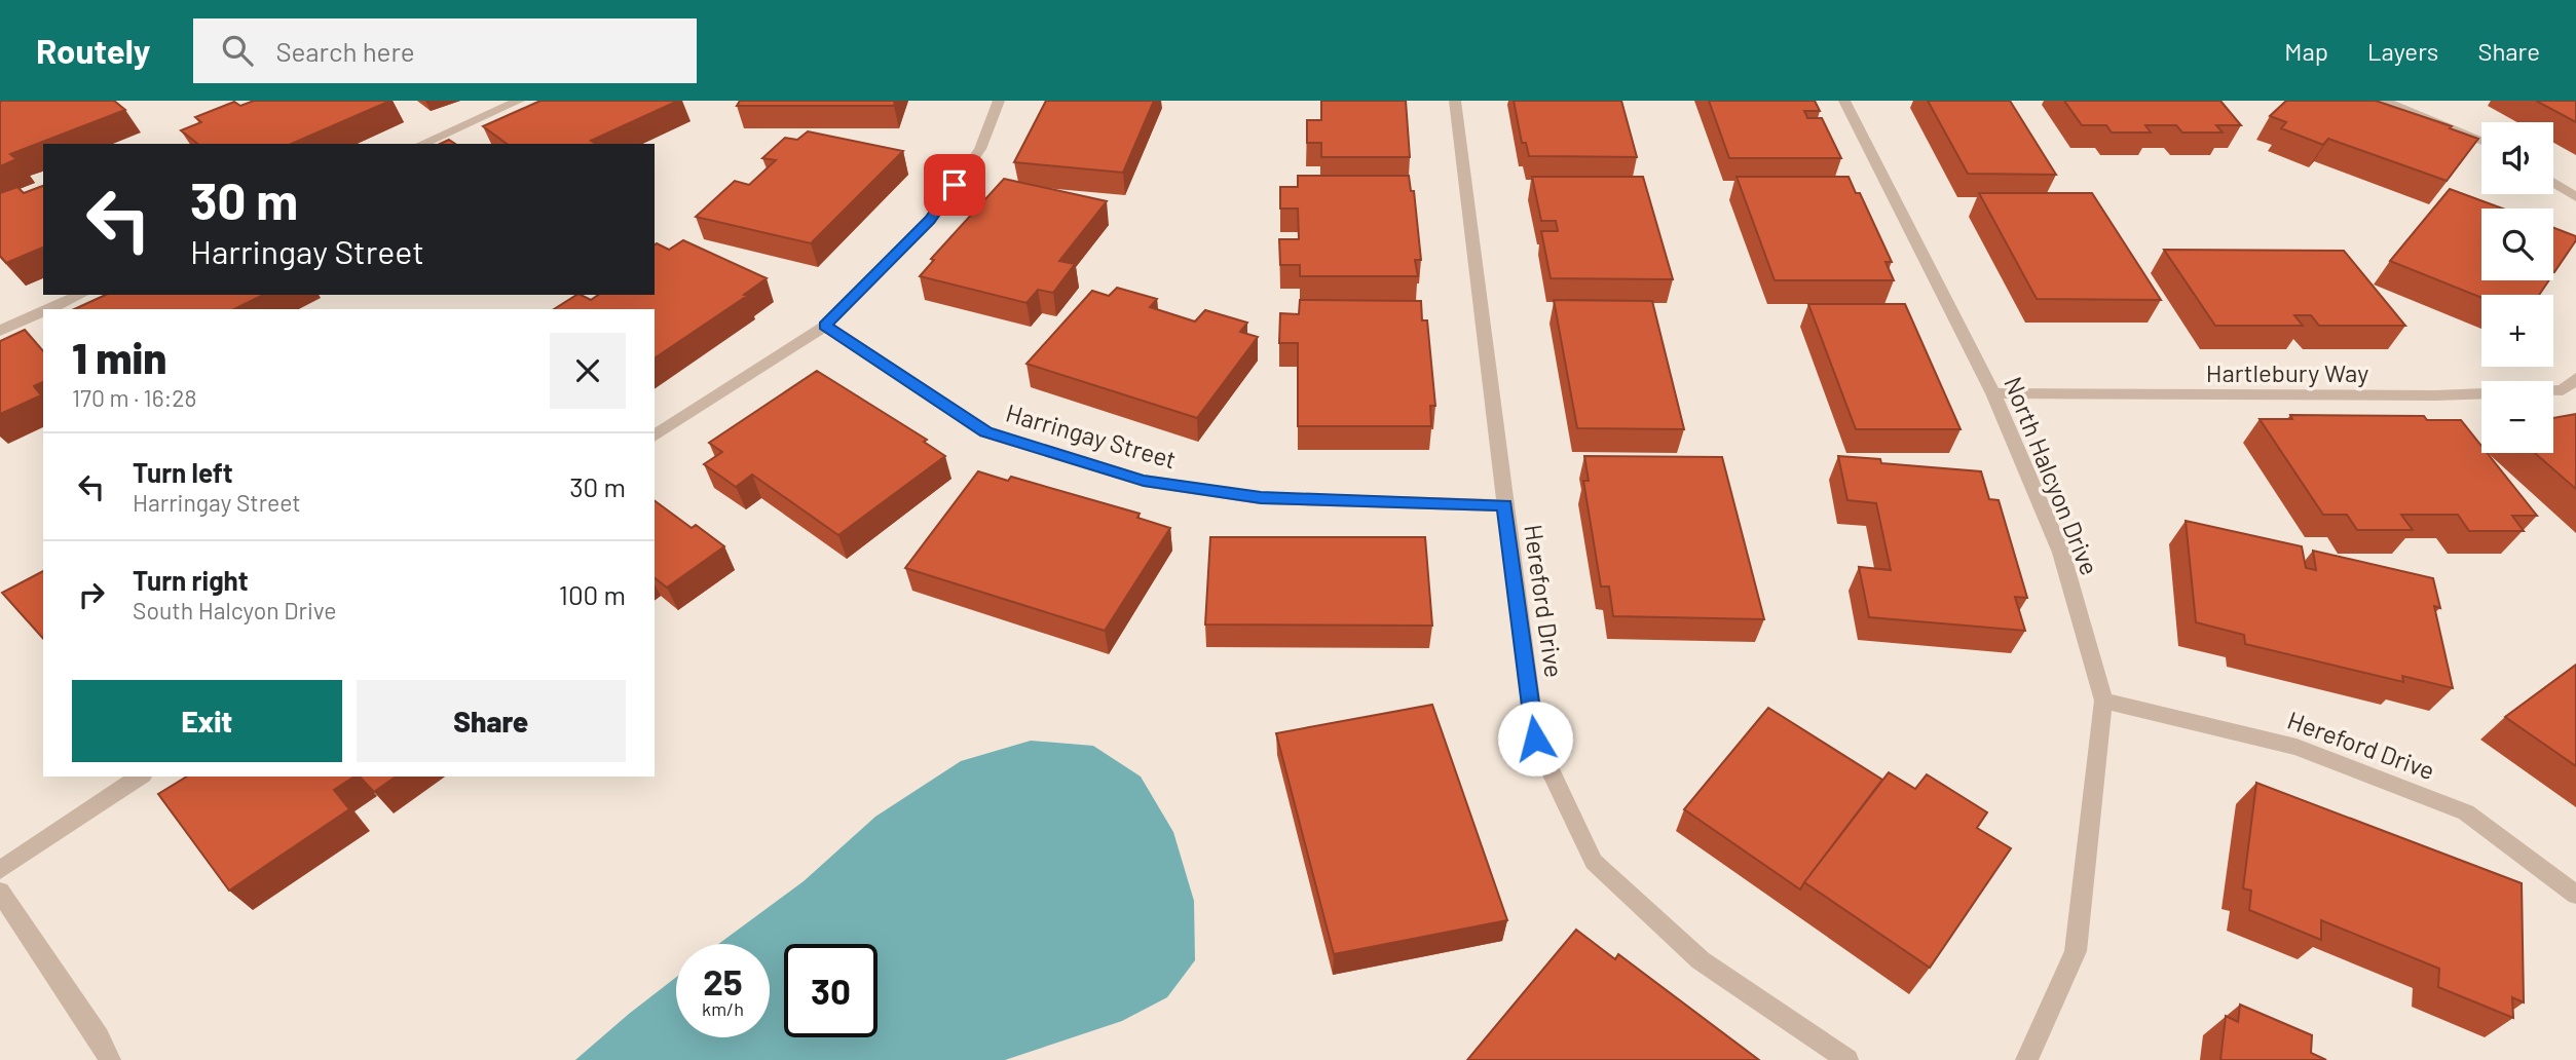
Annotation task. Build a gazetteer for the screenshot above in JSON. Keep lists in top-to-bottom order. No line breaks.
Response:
{"streets":{"street":["Hartlebury Way","Harringay Street","North Halcyon Drive","Hereford Drive"]},"crossings":[["Hartlebury Way","North Halcyon Drive"],["Harringay Street","Hereford Drive"],["North Halcyon Drive","Hereford Drive"]],"page":{"header":"Routely","search":"Search here","nav":["Map","Layers","Share"],"map_buttons":["+","−"],"turn":["30 m","Harringay Street"],"heading":["1 min","170 m · 16:28"],"list":[{"name":"Turn left","note":"Harringay Street","value":"30 m"},{"name":"Turn right","note":"South Halcyon Drive","value":"100 m"}],"buttons":["Exit","Share"],"speed":"25 km/h","limit":"30"}}
